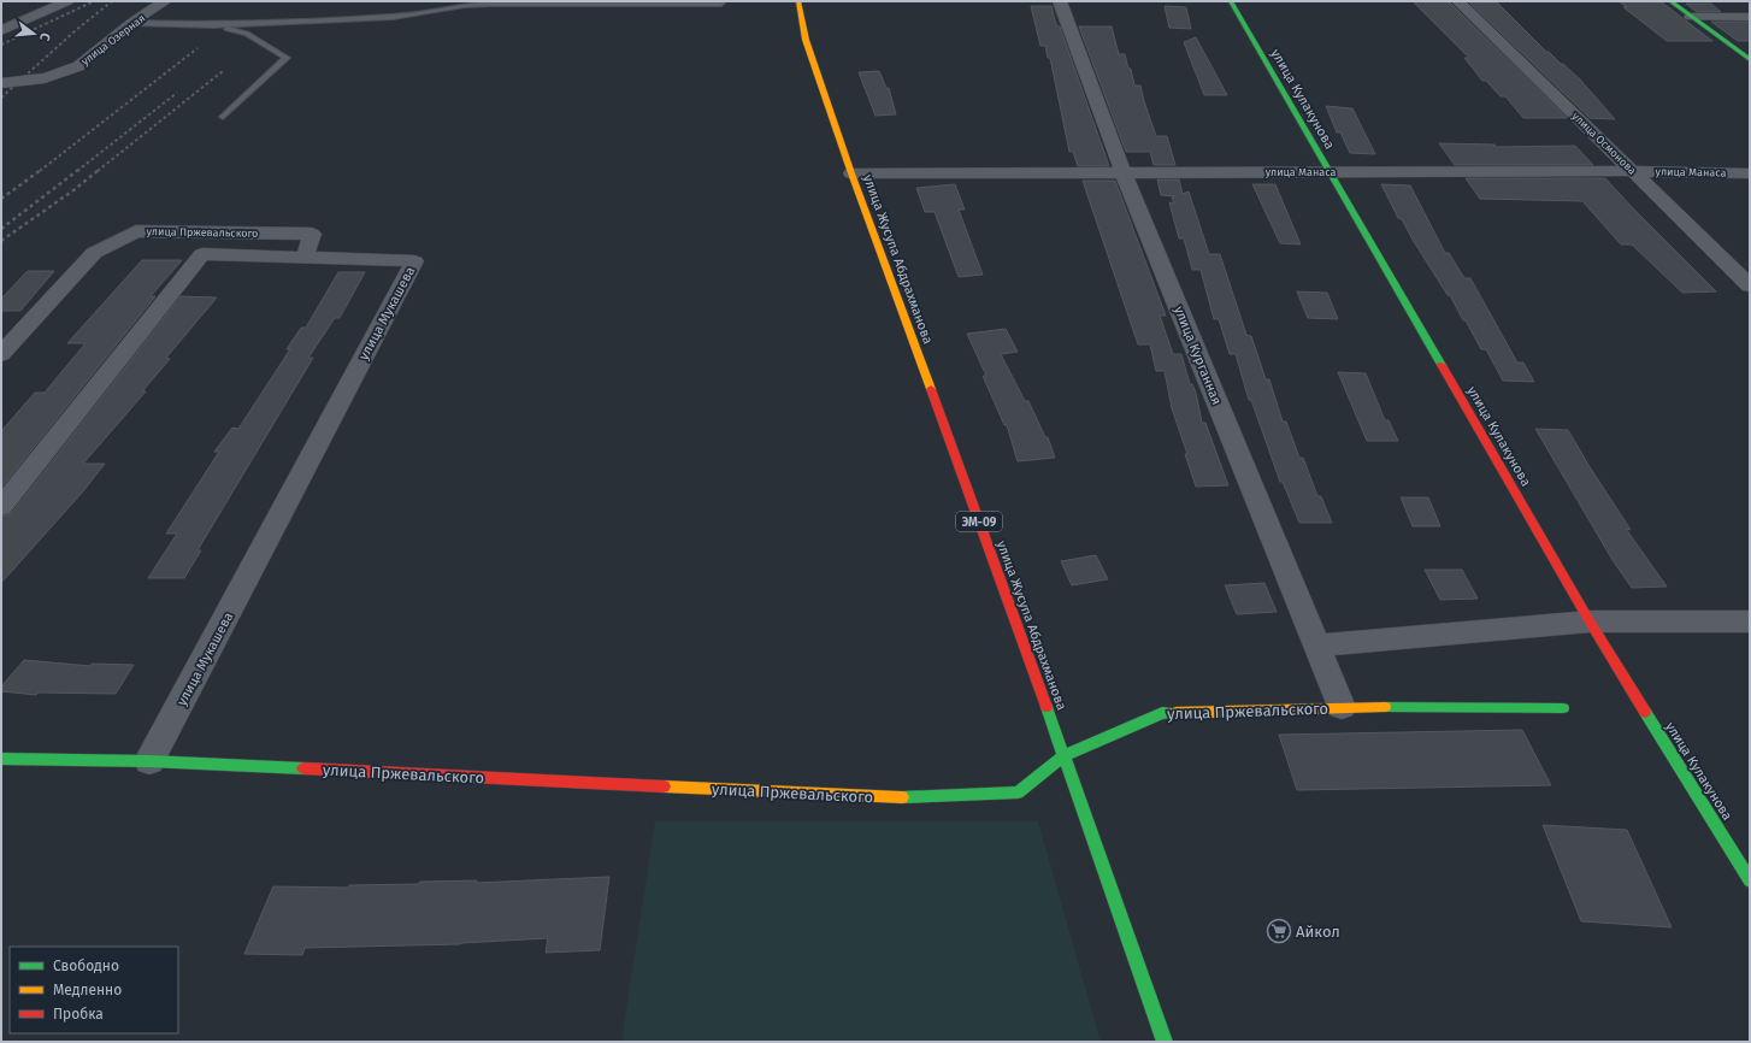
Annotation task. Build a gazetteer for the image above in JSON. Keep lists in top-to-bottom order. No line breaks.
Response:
{"streets":{"main road":["улица Кулакунова","улица Пржевальского","улица Жусупа Абдрахманова","ЭМ-09"],"street":["улица Озерная","улица Осмонова","улица Манаса","улица Мукашева","улица Курганная"]},"crossings":[["улица Кулакунова","улица Манаса"],["улица Осмонова","улица Манаса"],["улица Манаса","улица Жусупа Абдрахманова"],["улица Манаса","улица Курганная"],["улица Пржевальского","улица Жусупа Абдрахманова"],["улица Пржевальского","улица Мукашева"],["улица Пржевальского","улица Курганная"]],"places":{"supermarket":["Айкол"]},"legend":["Свободно","Медленно","Пробка"],"north":"right"}
